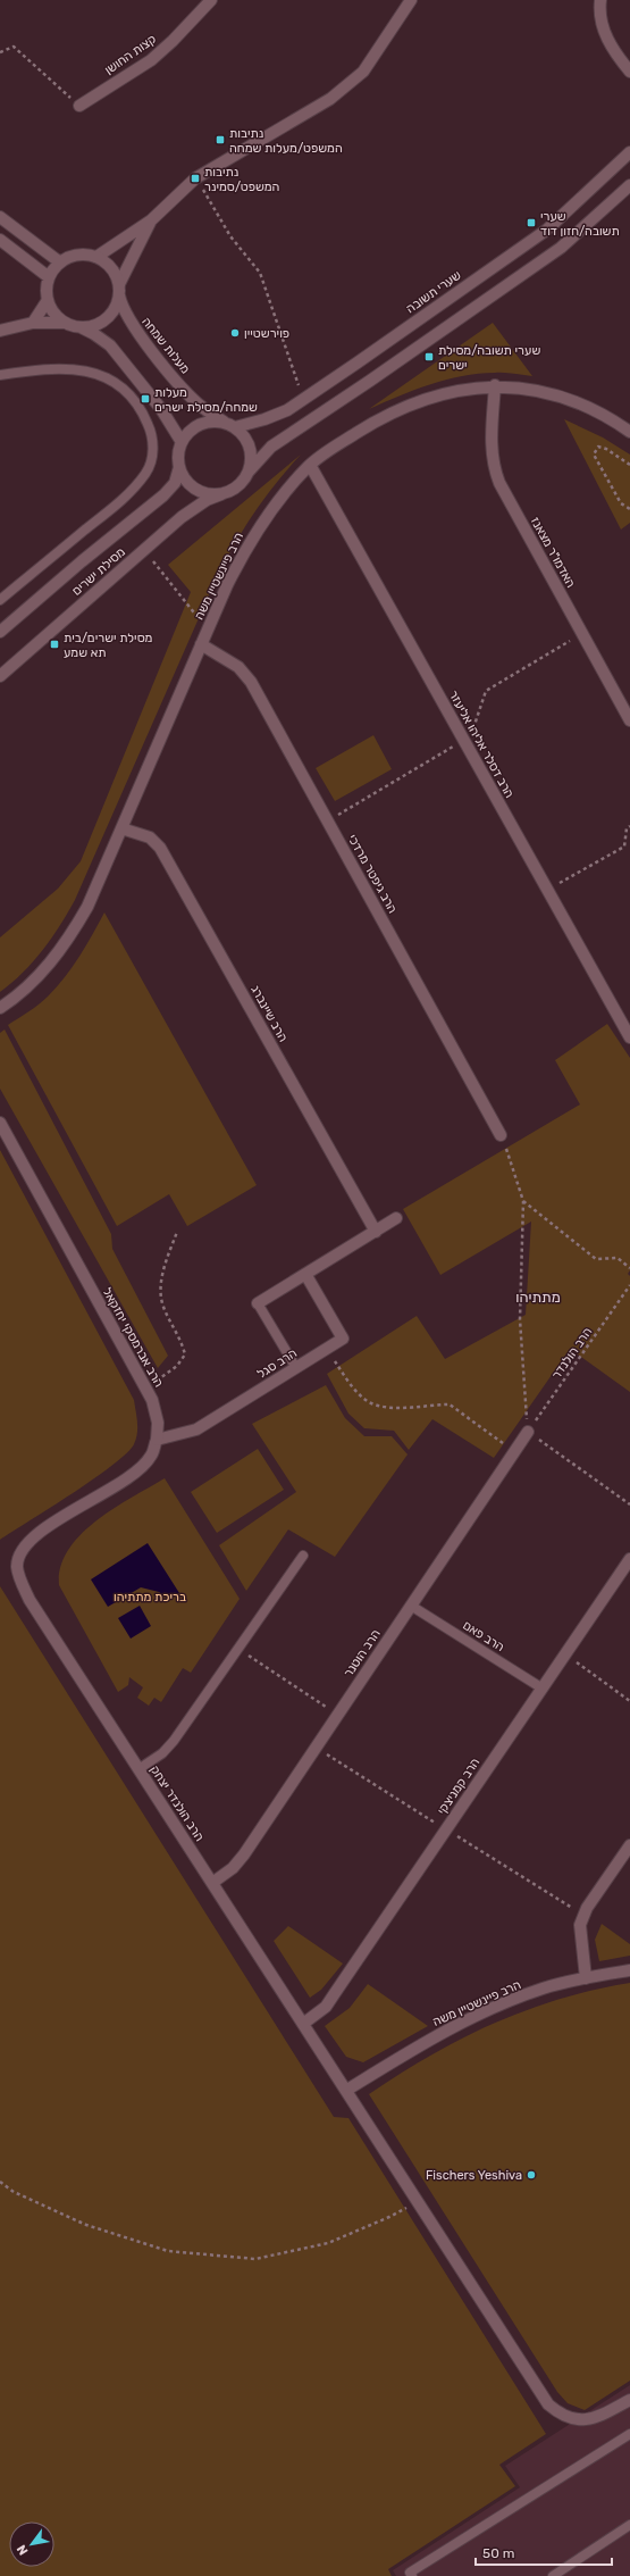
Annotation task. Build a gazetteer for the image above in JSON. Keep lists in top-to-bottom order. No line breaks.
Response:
{"streets":{"street":["קצות החושן","שערי תשובה","מעלות שמחה","האדמו\"ר מצאנז","מסילת ישרים","הרב פיינשטיין משה","הרב דסלר אליהו אליעזר","הרב גיפטר מרדכי","הרב שיינברג","הרב אברמסקי יחזקאל","הרב סגל","הרב הוטנר","הרב קמניצקי","הרב הולנדר יצחק"],"lane":["הרב פאם"],"path":["הרב הולנדר"]},"crossings":[["שערי תשובה","מעלות שמחה"],["שערי תשובה","מסילת ישרים"],["מעלות שמחה","מסילת ישרים"],["האדמו\"ר מצאנז","הרב פיינשטיין משה"],["הרב פיינשטיין משה","הרב דסלר אליהו אליעזר"],["הרב פיינשטיין משה","הרב גיפטר מרדכי"],["הרב פיינשטיין משה","הרב שיינברג"],["הרב פיינשטיין משה","הרב הולנדר יצחק"],["הרב אברמסקי יחזקאל","הרב סגל"],["הרב אברמסקי יחזקאל","הרב הולנדר יצחק"],["הרב הולנדר","הרב הוטנר"],["הרב פאם","הרב הוטנר"],["הרב פאם","הרב קמניצקי"],["הרב הוטנר","הרב הולנדר יצחק"],["הרב קמניצקי","הרב הולנדר יצחק"]],"districts":["מתתיהו"],"parks":["בריכת מתתיהו"],"places":{"transit":["נתיבות המשפט/מעלות שמחה","נתיבות המשפט/סמינר","שערי תשובה/חזון דוד","שערי תשובה/מסילת ישרים","מעלות שמחה/מסילת ישרים","מסילת ישרים/בית תא שמע"],"other":["פוירשטיין","Fischers Yeshiva"]},"scale_bar":"50 m","north":"bottom left"}
